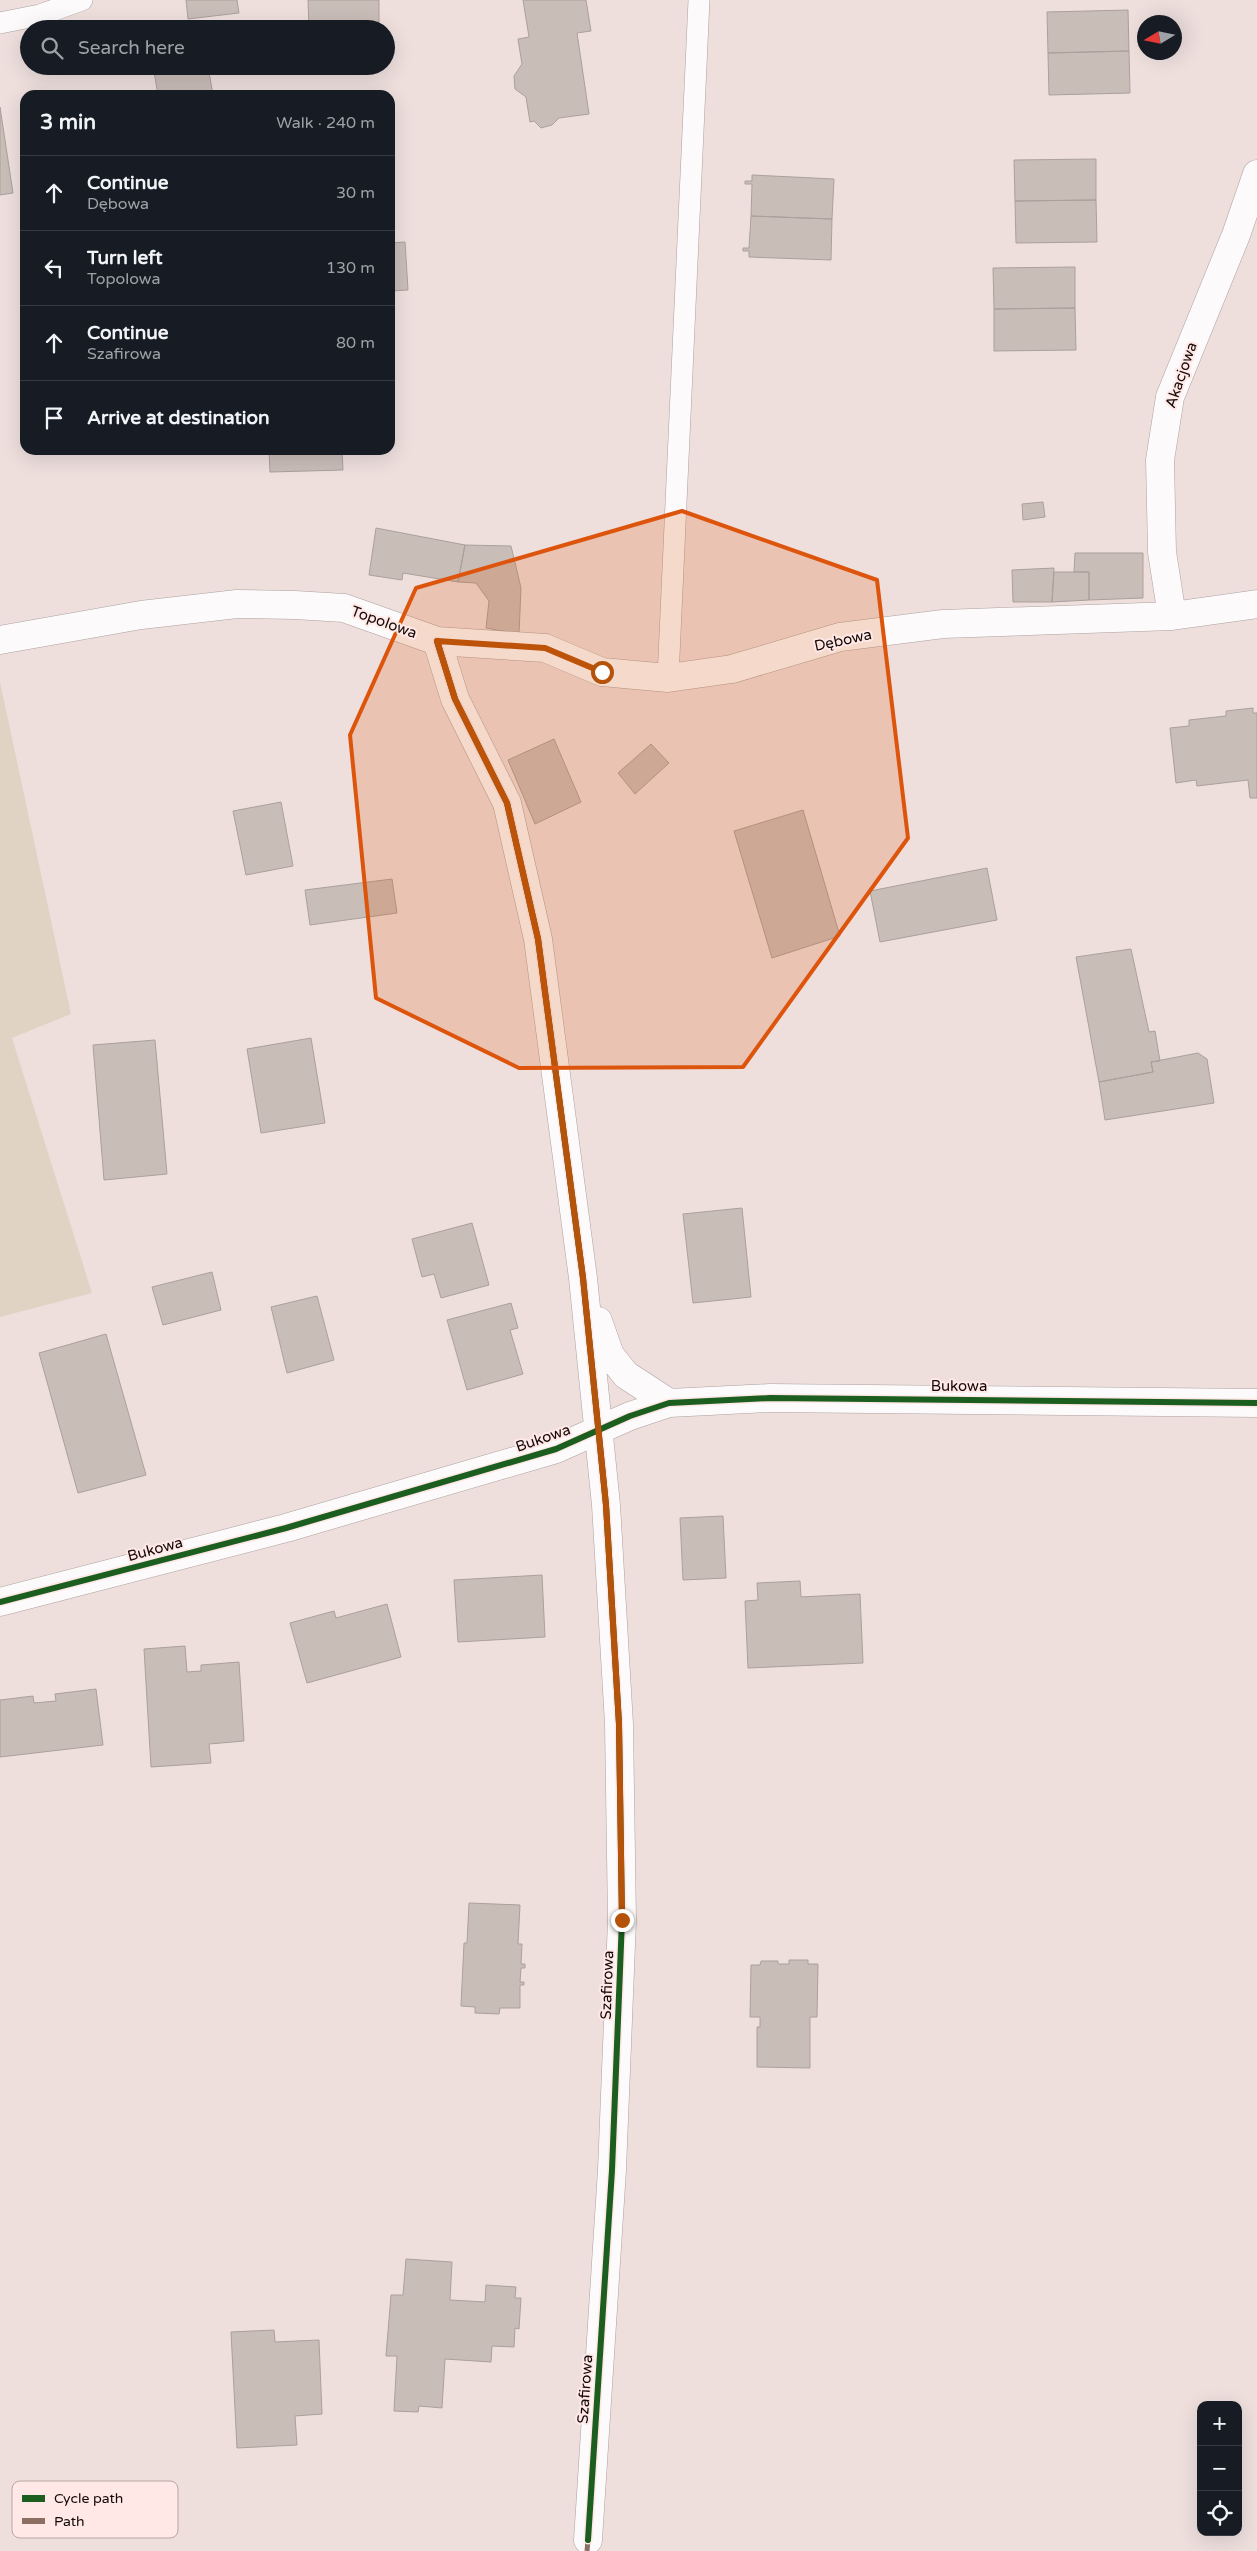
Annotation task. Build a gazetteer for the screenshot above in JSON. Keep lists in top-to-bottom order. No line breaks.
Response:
{"streets":{"street":["Akacjowa","Topolowa","Dębowa","Bukowa","Szafirowa"]},"crossings":[["Akacjowa","Dębowa"],["Topolowa","Dębowa"],["Topolowa","Bukowa"],["Topolowa","Szafirowa"],["Bukowa","Szafirowa"]],"legend":["Cycle path","Path"],"north":"left","page":{"search":"Search here","heading":["3 min","Walk · 240 m"],"list":[["Continue","Dębowa","30 m"],["Turn left","Topolowa","130 m"],["Continue","Szafirowa","80 m"],"Arrive at destination"],"map_buttons":["+","−"]}}
